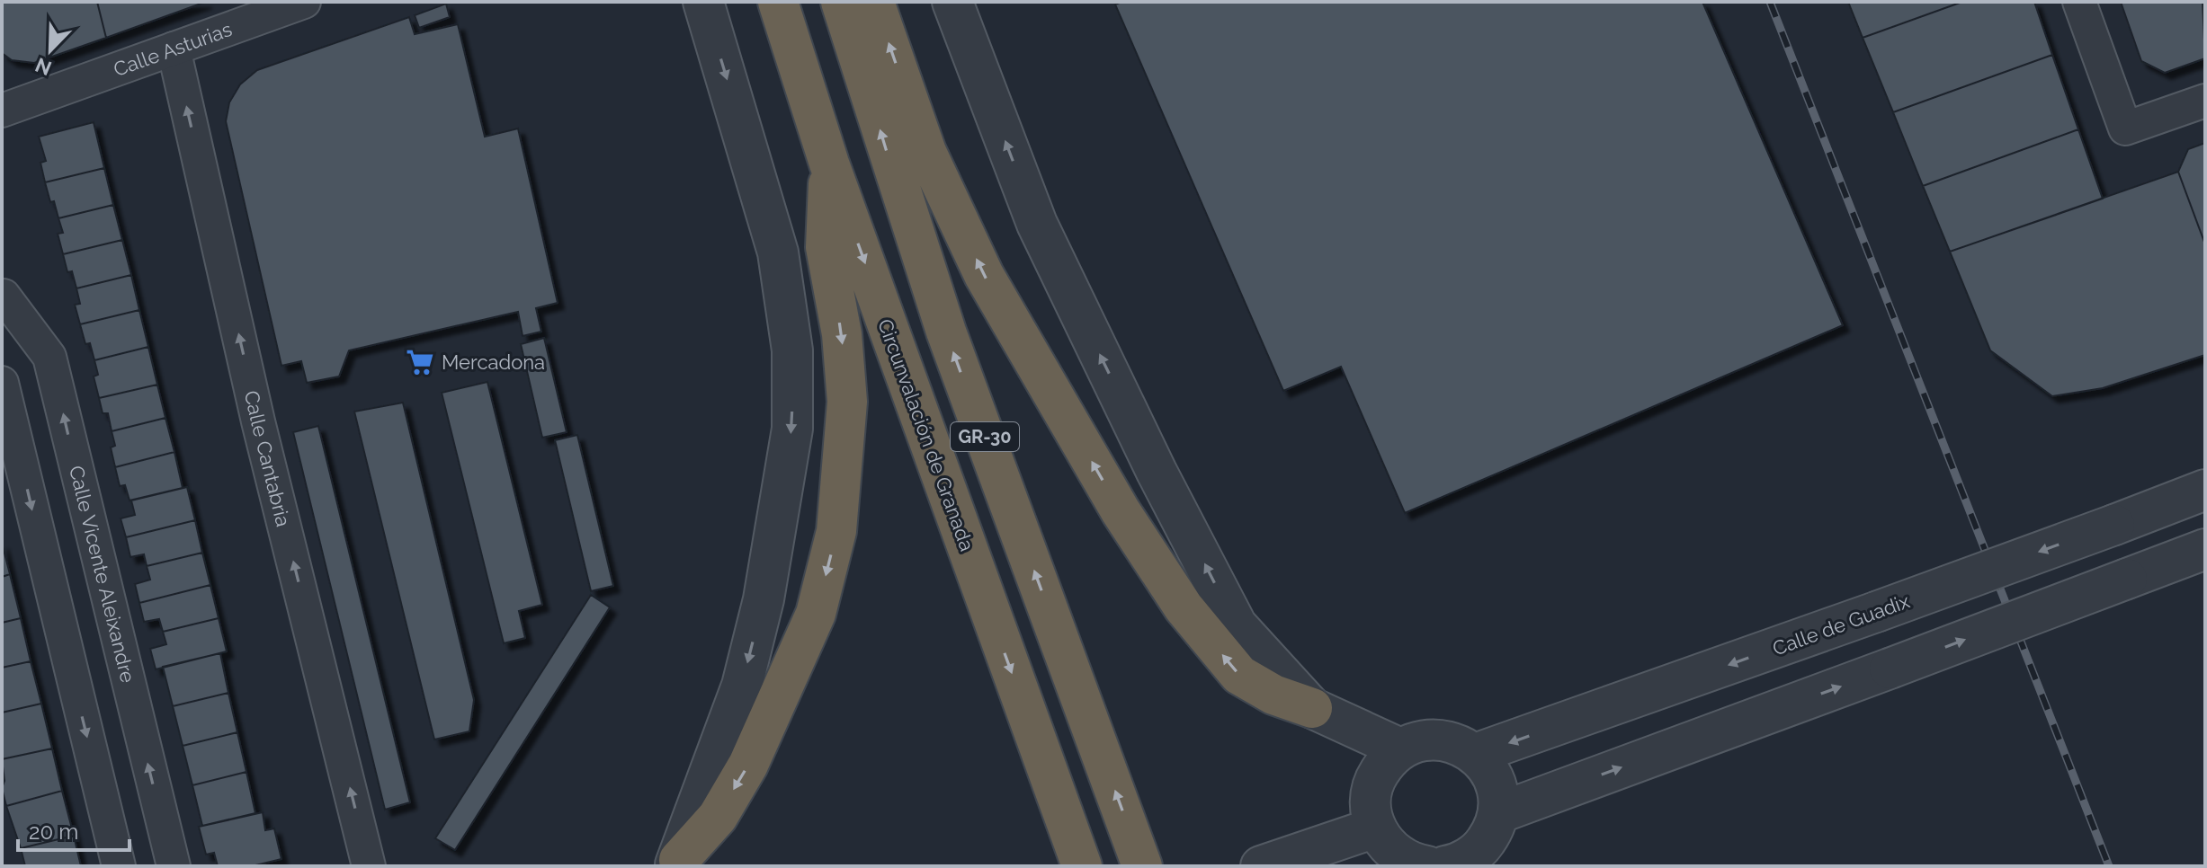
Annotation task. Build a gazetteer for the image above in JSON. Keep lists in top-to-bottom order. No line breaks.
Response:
{"streets":{"highway":["Circunvalación de Granada","GR-30"],"street":["Calle Asturias","Calle Cantabria","Calle Vicente Aleixandre","Calle de Guadix"]},"crossings":[["Calle Asturias","Calle Cantabria"]],"places":{"supermarket":["Mercadona"]},"scale_bar":"20 m","north":"bottom left"}
